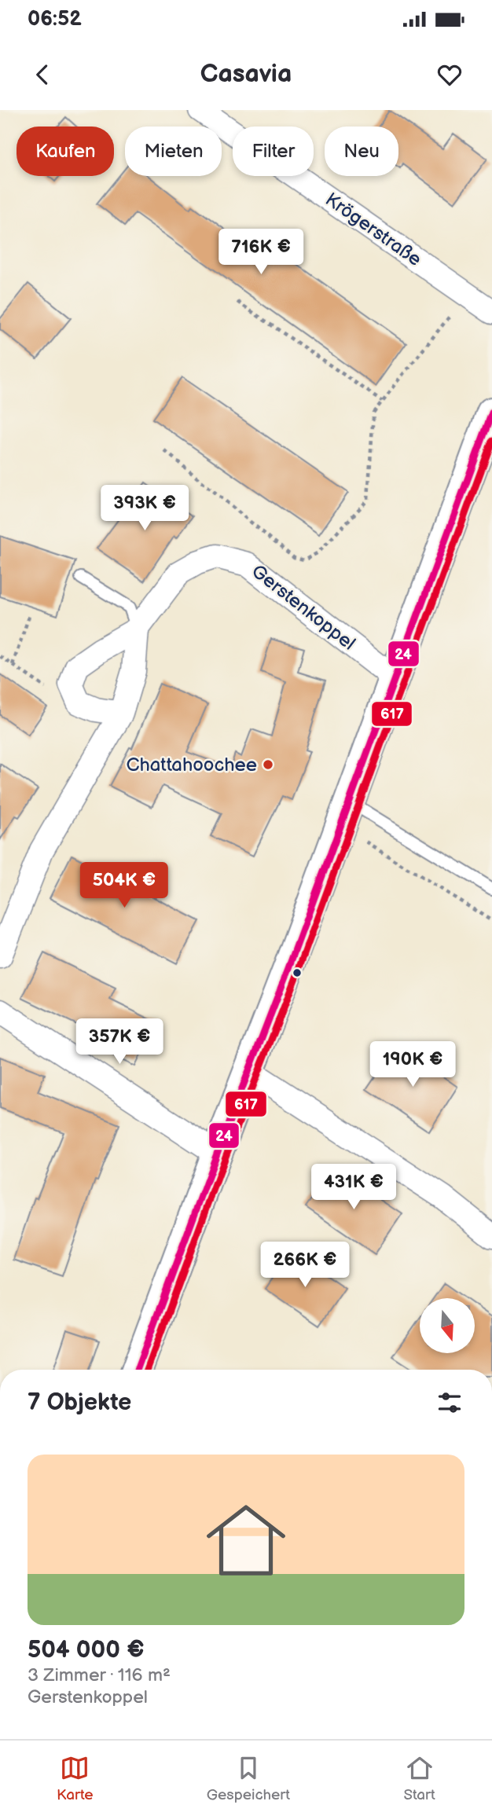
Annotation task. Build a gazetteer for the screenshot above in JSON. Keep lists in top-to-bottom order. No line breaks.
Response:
{"streets":{"street":["Krögerstraße","Gerstenkoppel"]},"places":["Chattahoochee"],"lines":["transit line 24","transit line 617"],"north":"bottom","page":{"status":"06:52","header":"Casavia","chip":["Kaufen","Mieten","Filter","Neu"],"price":["716K €","393K €","504K €","357K €","190K €","431K €","266K €"],"heading":"7 Objekte","list":[{"name":"504 000 €","note":"3 Zimmer · 116 m² · Gerstenkoppel"}],"tabs":["Karte","Gespeichert","Start"]}}
